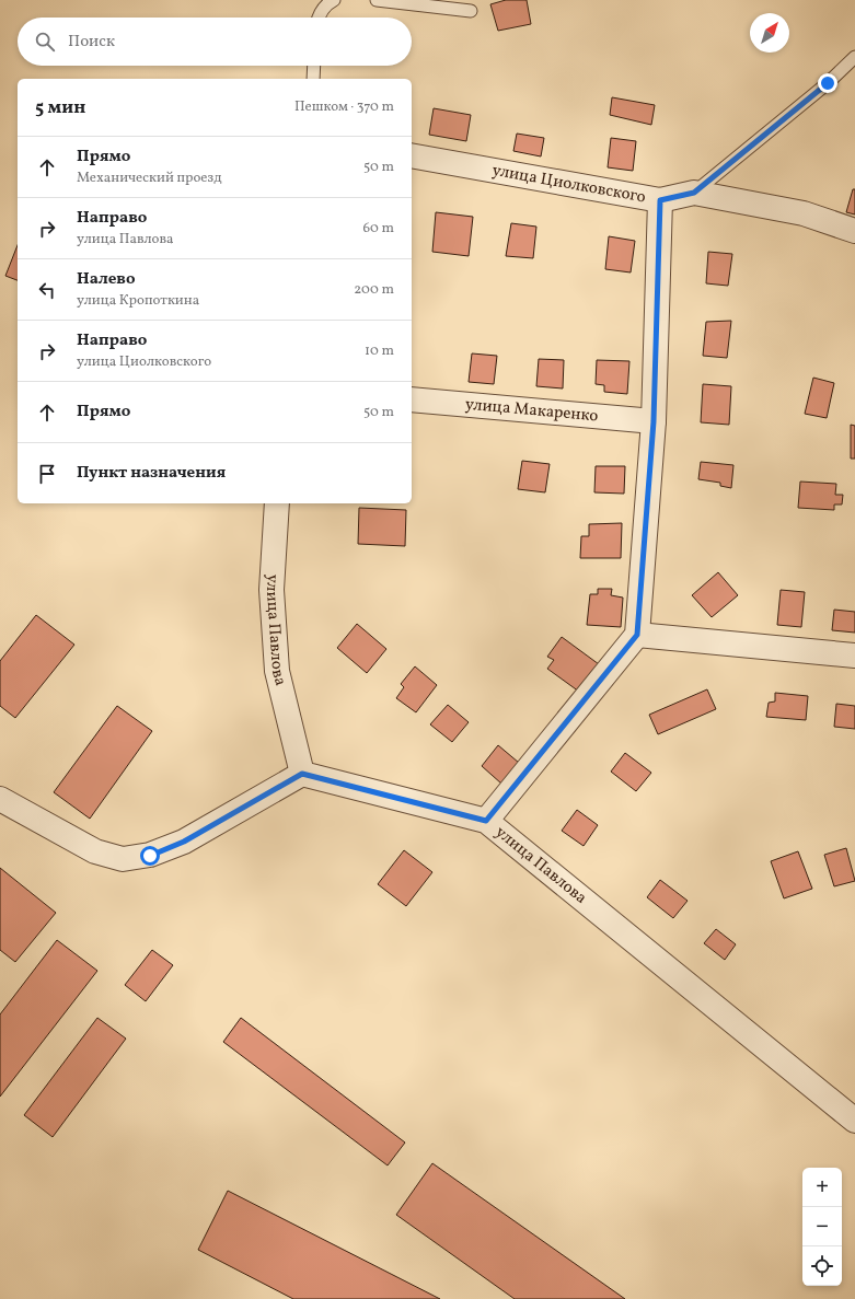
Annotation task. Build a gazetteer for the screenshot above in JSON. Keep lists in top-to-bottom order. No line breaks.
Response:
{"streets":{"street":["улица Циолковского","улица Макаренко","улица Павлова"]},"north":"top right","page":{"search":"Поиск","heading":["5 мин","Пешком · 370 m"],"list":[["Прямо","Механический проезд","50 m"],["Направо","улица Павлова","60 m"],["Налево","улица Кропоткина","200 m"],["Направо","улица Циолковского","10 m"],["Прямо","50 m"],"Пункт назначения"],"map_buttons":["+","−"]}}
